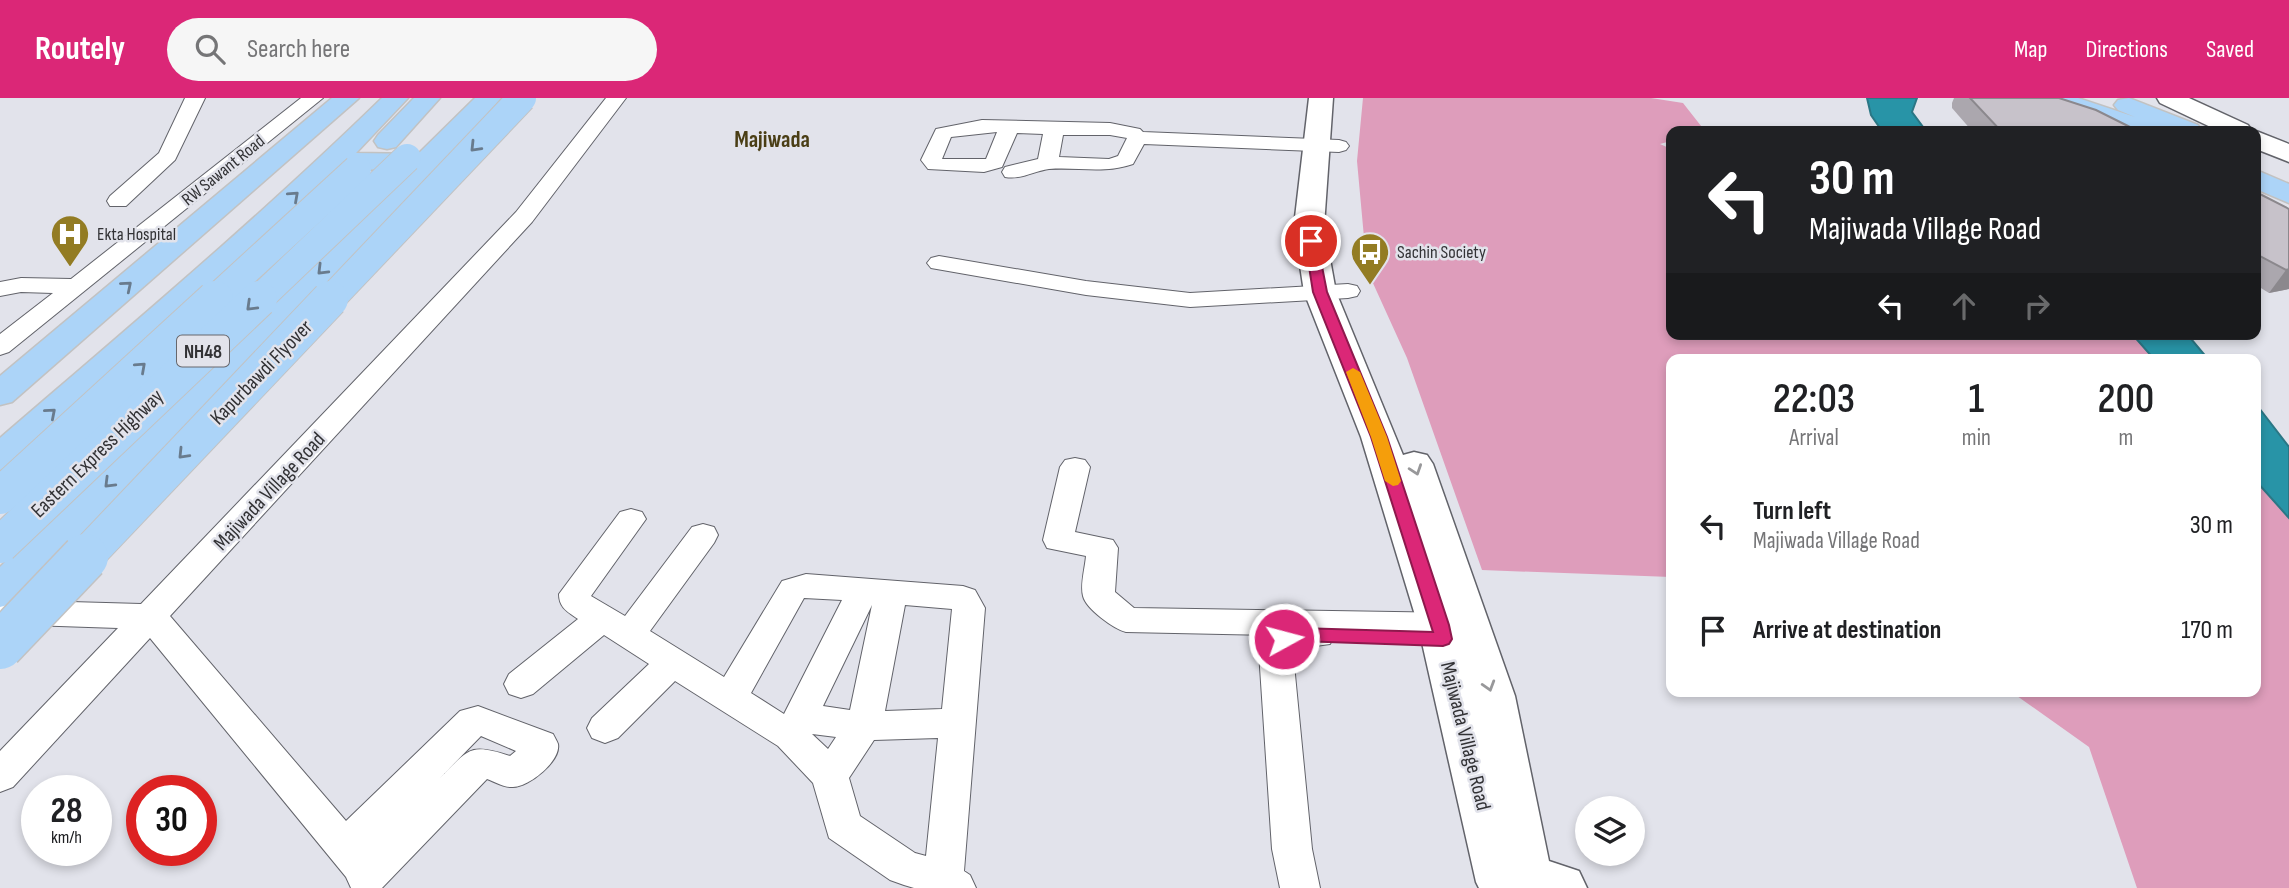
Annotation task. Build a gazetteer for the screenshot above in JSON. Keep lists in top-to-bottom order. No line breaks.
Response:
{"streets":{"highway":["NH48","Kapurbawdi Flyover","Eastern Express Highway"],"street":["RW Sawant Road","Majiwada Village Road"]},"crossings":[["NH48","Eastern Express Highway"]],"districts":["Majiwada"],"places":{"hospital":["Ekta Hospital"],"bus stop":["Sachin Society"]},"page":{"header":"Routely","search":"Search here","nav":["Map","Directions","Saved"],"turn":["30 m","Majiwada Village Road"],"eta":["22:03","Arrival","1","min","200","m"],"list":[{"name":"Turn left","note":"Majiwada Village Road","value":"30 m"},{"name":"Arrive at destination","value":"170 m"}],"speed":"28 km/h","limit":"30"}}
